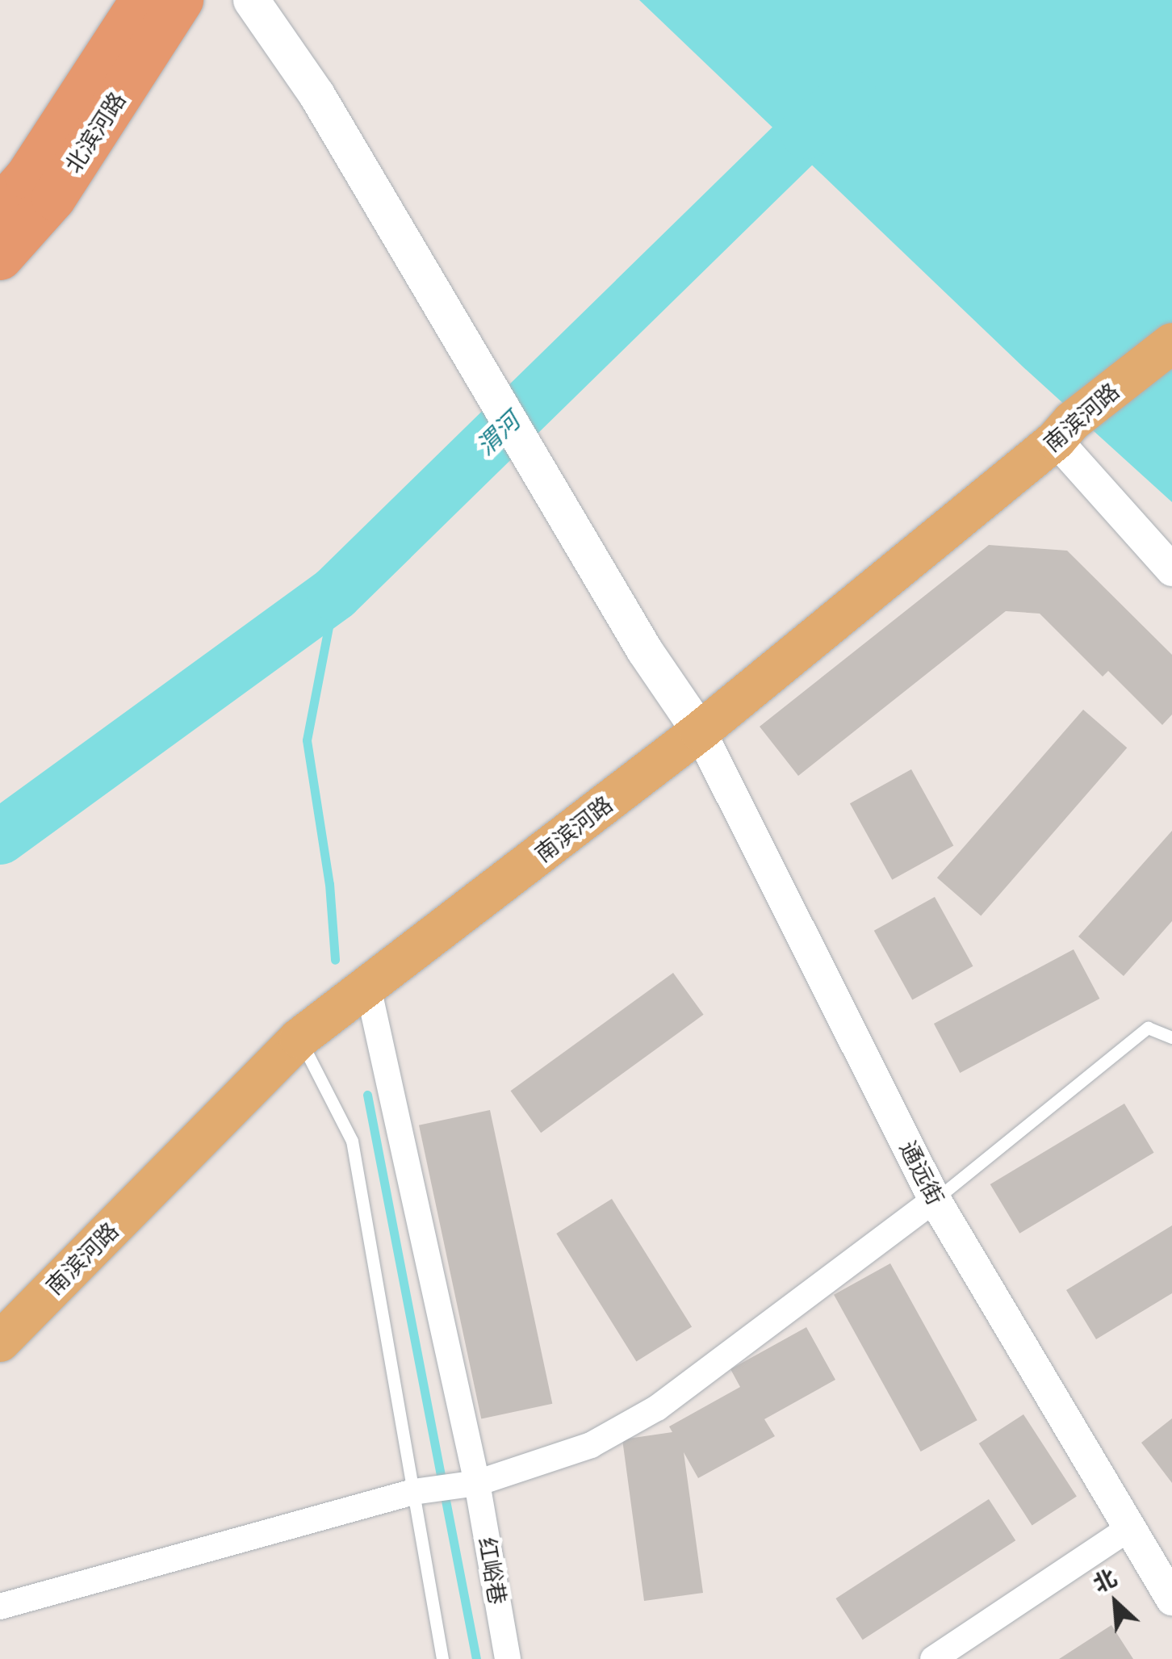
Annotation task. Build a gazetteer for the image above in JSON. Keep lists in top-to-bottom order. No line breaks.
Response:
{"streets":{"highway":["北滨河路"],"main road":["南滨河路"],"street":["通远街","红峪巷"]},"crossings":[["南滨河路","通远街"],["南滨河路","红峪巷"]],"water":["渭河"],"north":"top left"}
